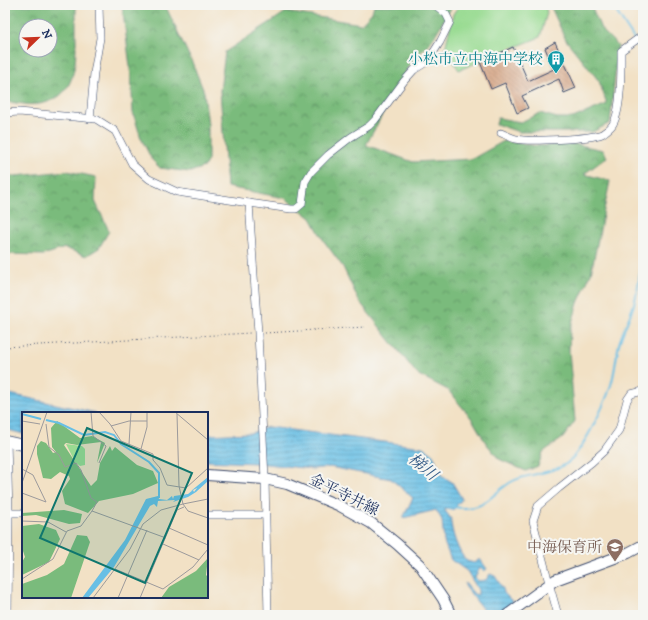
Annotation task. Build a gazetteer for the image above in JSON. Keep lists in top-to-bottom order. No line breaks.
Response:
{"streets":{"main road":["金平寺井線"]},"water":["梯川"],"places":{"building":["小松市立中海中学校"],"school or university":["中海保育所"]},"north":"top right"}
